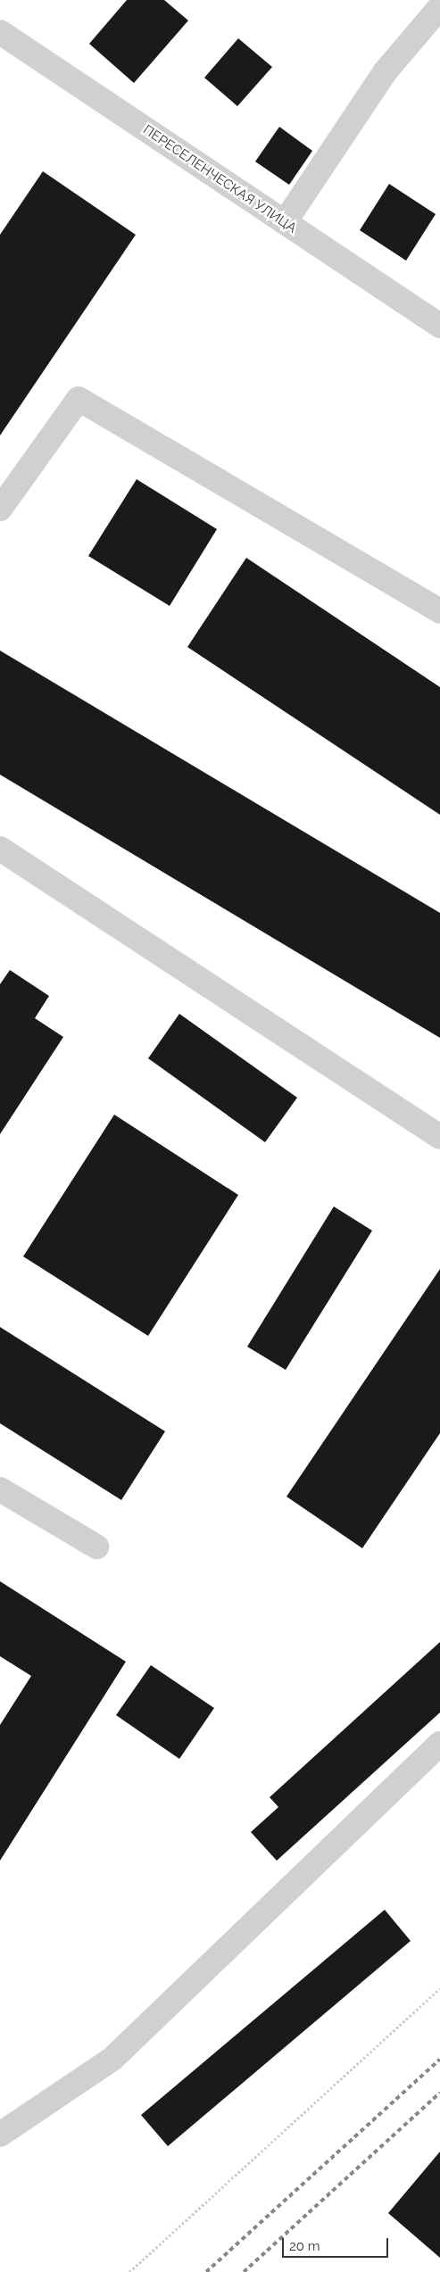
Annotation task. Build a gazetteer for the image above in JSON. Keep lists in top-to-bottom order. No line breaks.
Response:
{"streets":{"street":["ПЕРЕСЕЛЕНЧЕСКАЯ УЛИЦА"]},"scale_bar":"20 m"}
